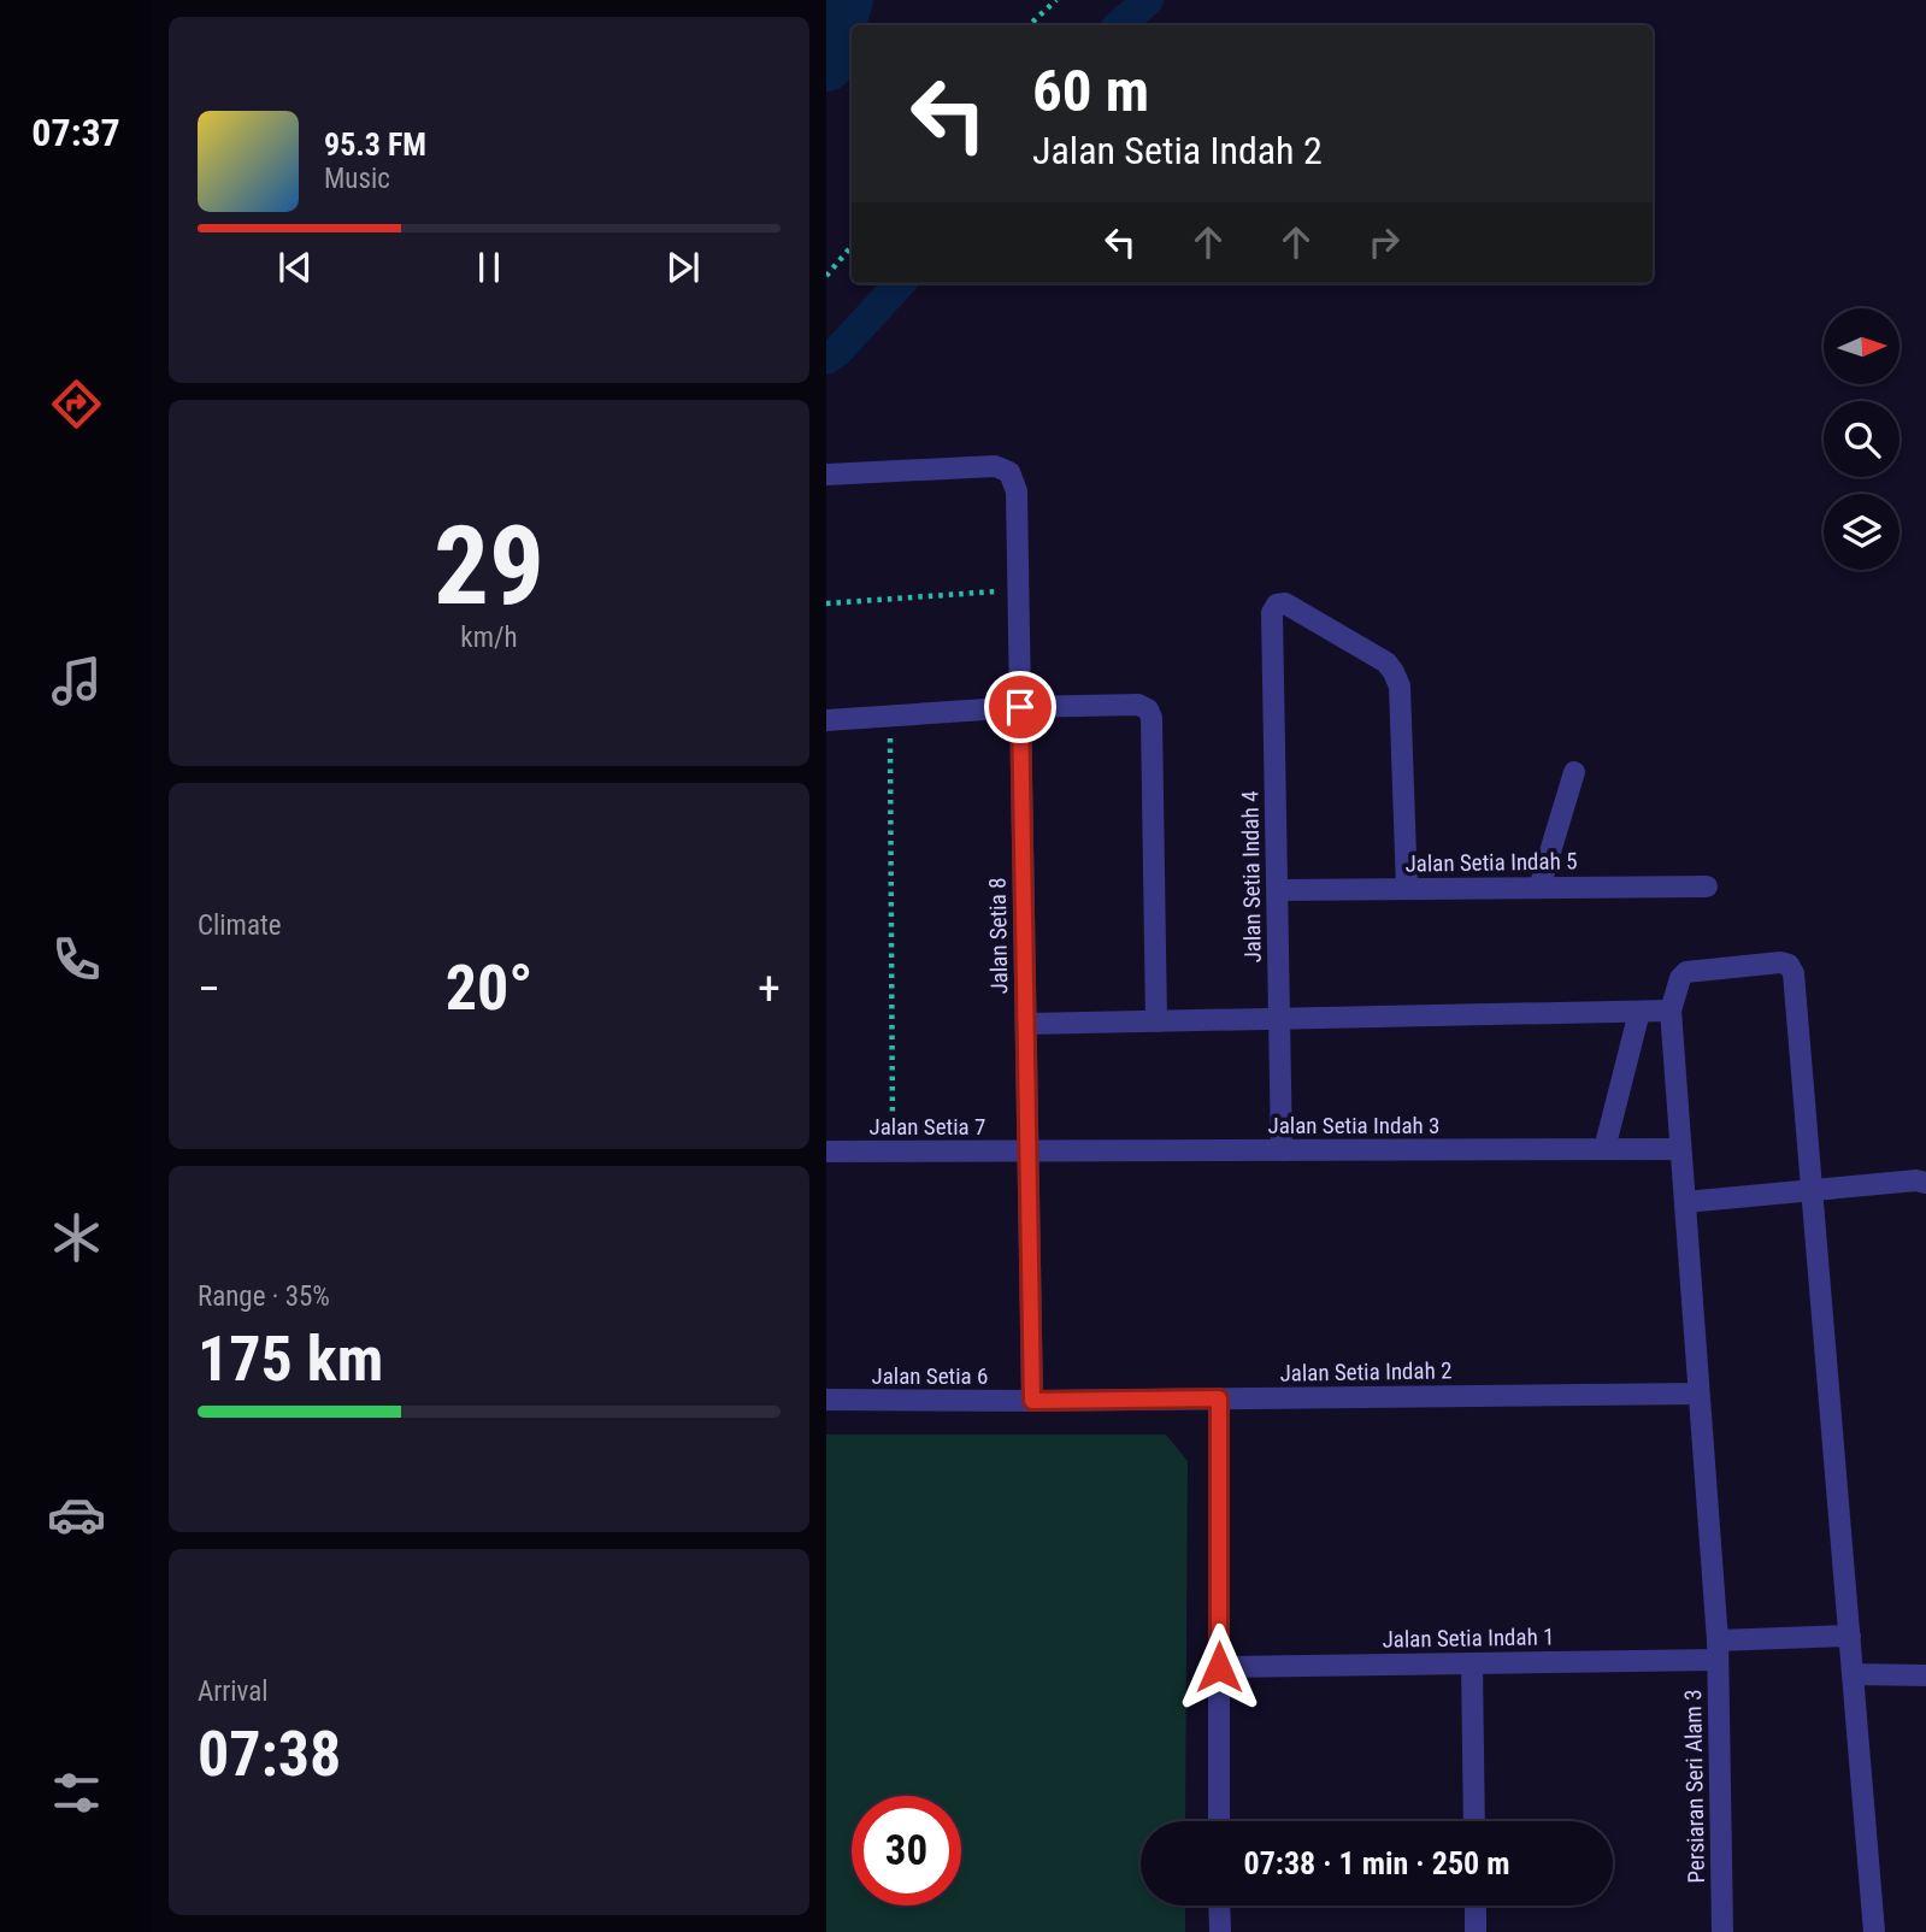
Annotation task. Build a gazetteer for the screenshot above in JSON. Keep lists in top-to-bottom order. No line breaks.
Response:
{"streets":{"street":["Jalan Setia Indah 5","Jalan Setia Indah 4","Jalan Setia 8","Jalan Setia Indah 3","Jalan Setia 7","Jalan Setia Indah 2","Jalan Setia 6","Jalan Setia Indah 1","Persiaran Seri Alam 3"]},"crossings":[["Jalan Setia Indah 5","Jalan Setia Indah 4"],["Jalan Setia Indah 4","Jalan Setia Indah 3"],["Jalan Setia 8","Jalan Setia Indah 3"],["Jalan Setia 8","Jalan Setia 7"],["Jalan Setia 8","Jalan Setia Indah 2"],["Jalan Setia 8","Jalan Setia 6"],["Jalan Setia Indah 3","Jalan Setia 7"],["Jalan Setia Indah 3","Persiaran Seri Alam 3"],["Jalan Setia Indah 2","Jalan Setia 6"],["Jalan Setia Indah 2","Persiaran Seri Alam 3"],["Jalan Setia Indah 1","Persiaran Seri Alam 3"]],"north":"right","page":{"tabs":"07:37","turn":["60 m","Jalan Setia Indah 2"],"song":["95.3 FM","Music"],"tile":[["29","km/h"],"Climate",["Range · 35%","175 km"],["Arrival","07:38"]],"heat":["−","20°","+"],"limit":"30","trip":"07:38 · 1 min · 250 m"}}
